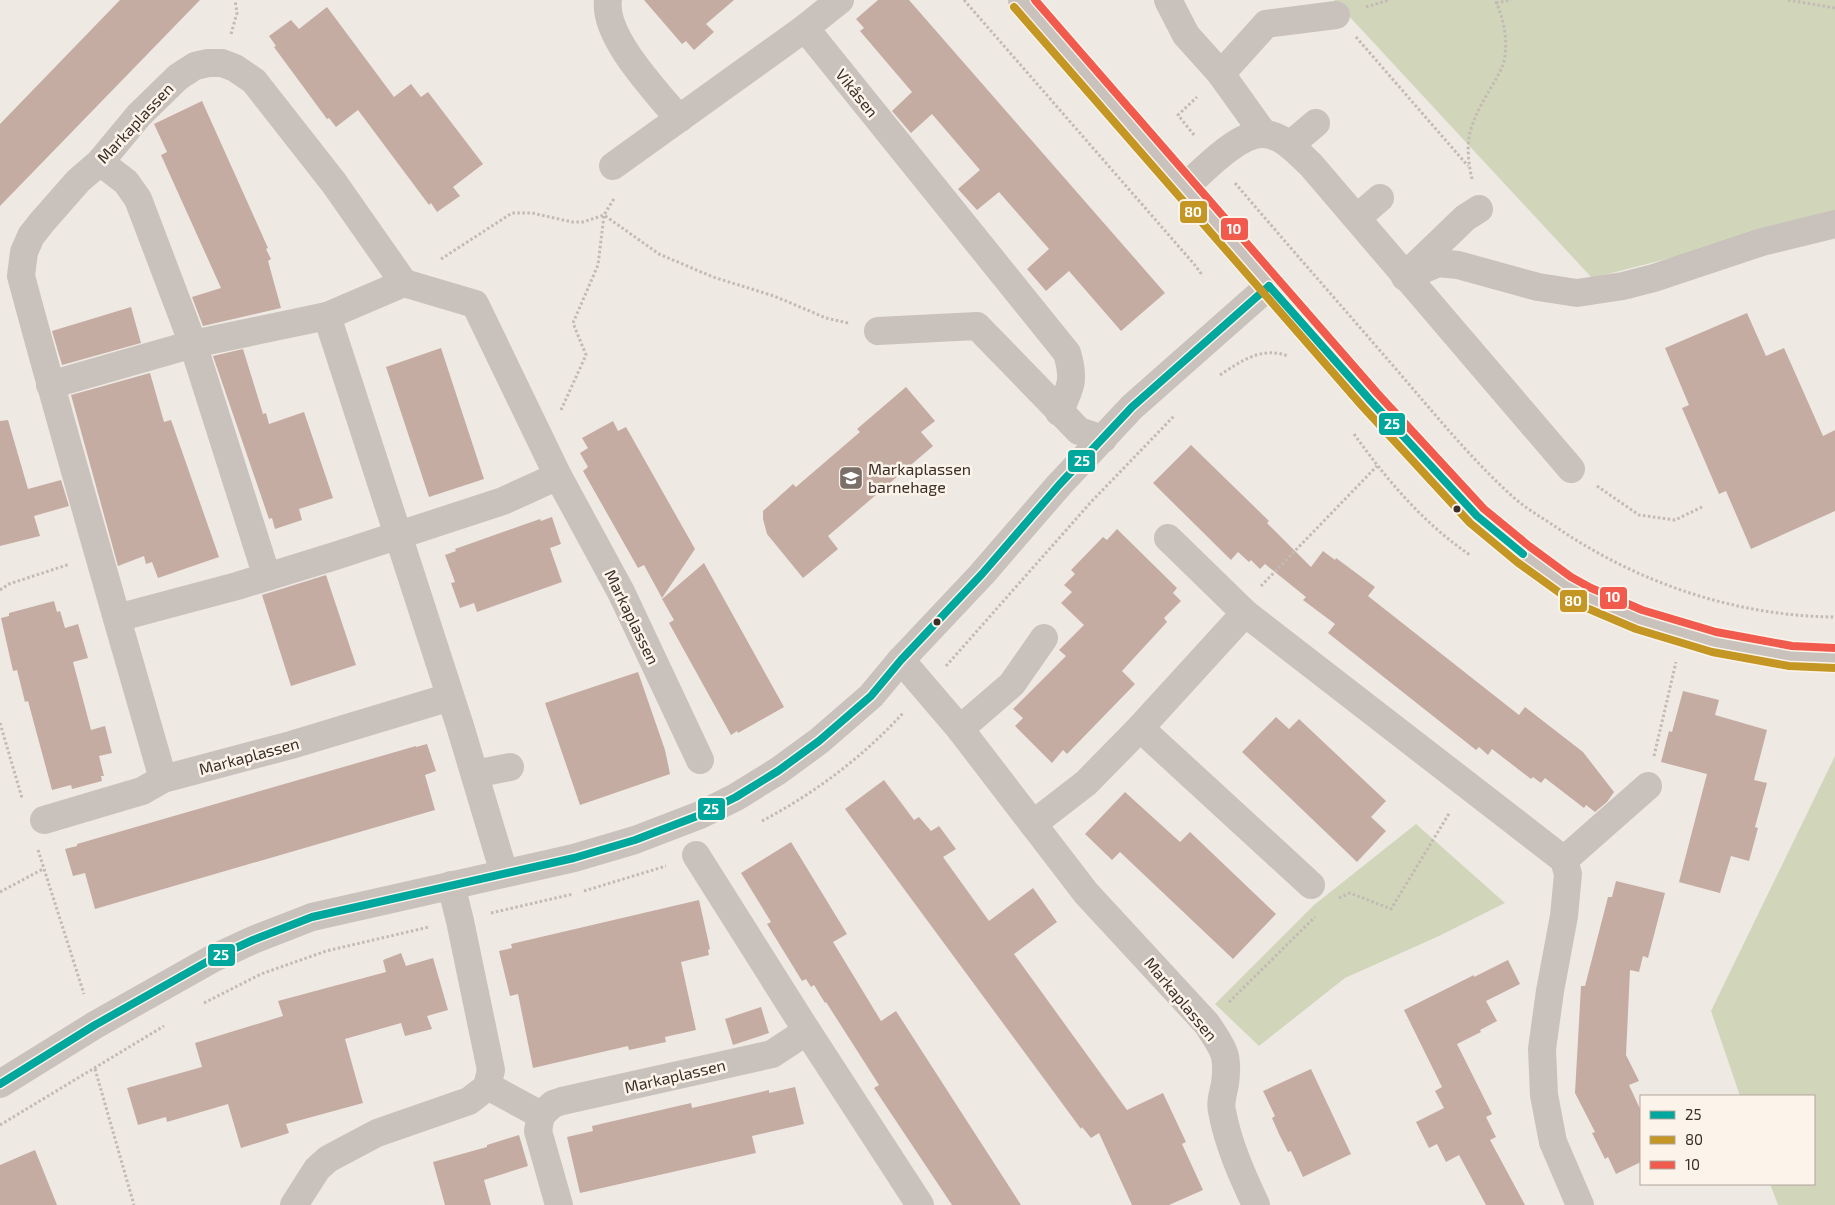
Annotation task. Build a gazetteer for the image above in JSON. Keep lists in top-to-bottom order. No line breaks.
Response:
{"streets":{"street":["Vikåsen","Markaplassen"]},"places":{"school or university":["Markaplassen barnehage"]},"lines":["transit line 10","transit line 80","transit line 25"],"legend":["25","80","10"]}
